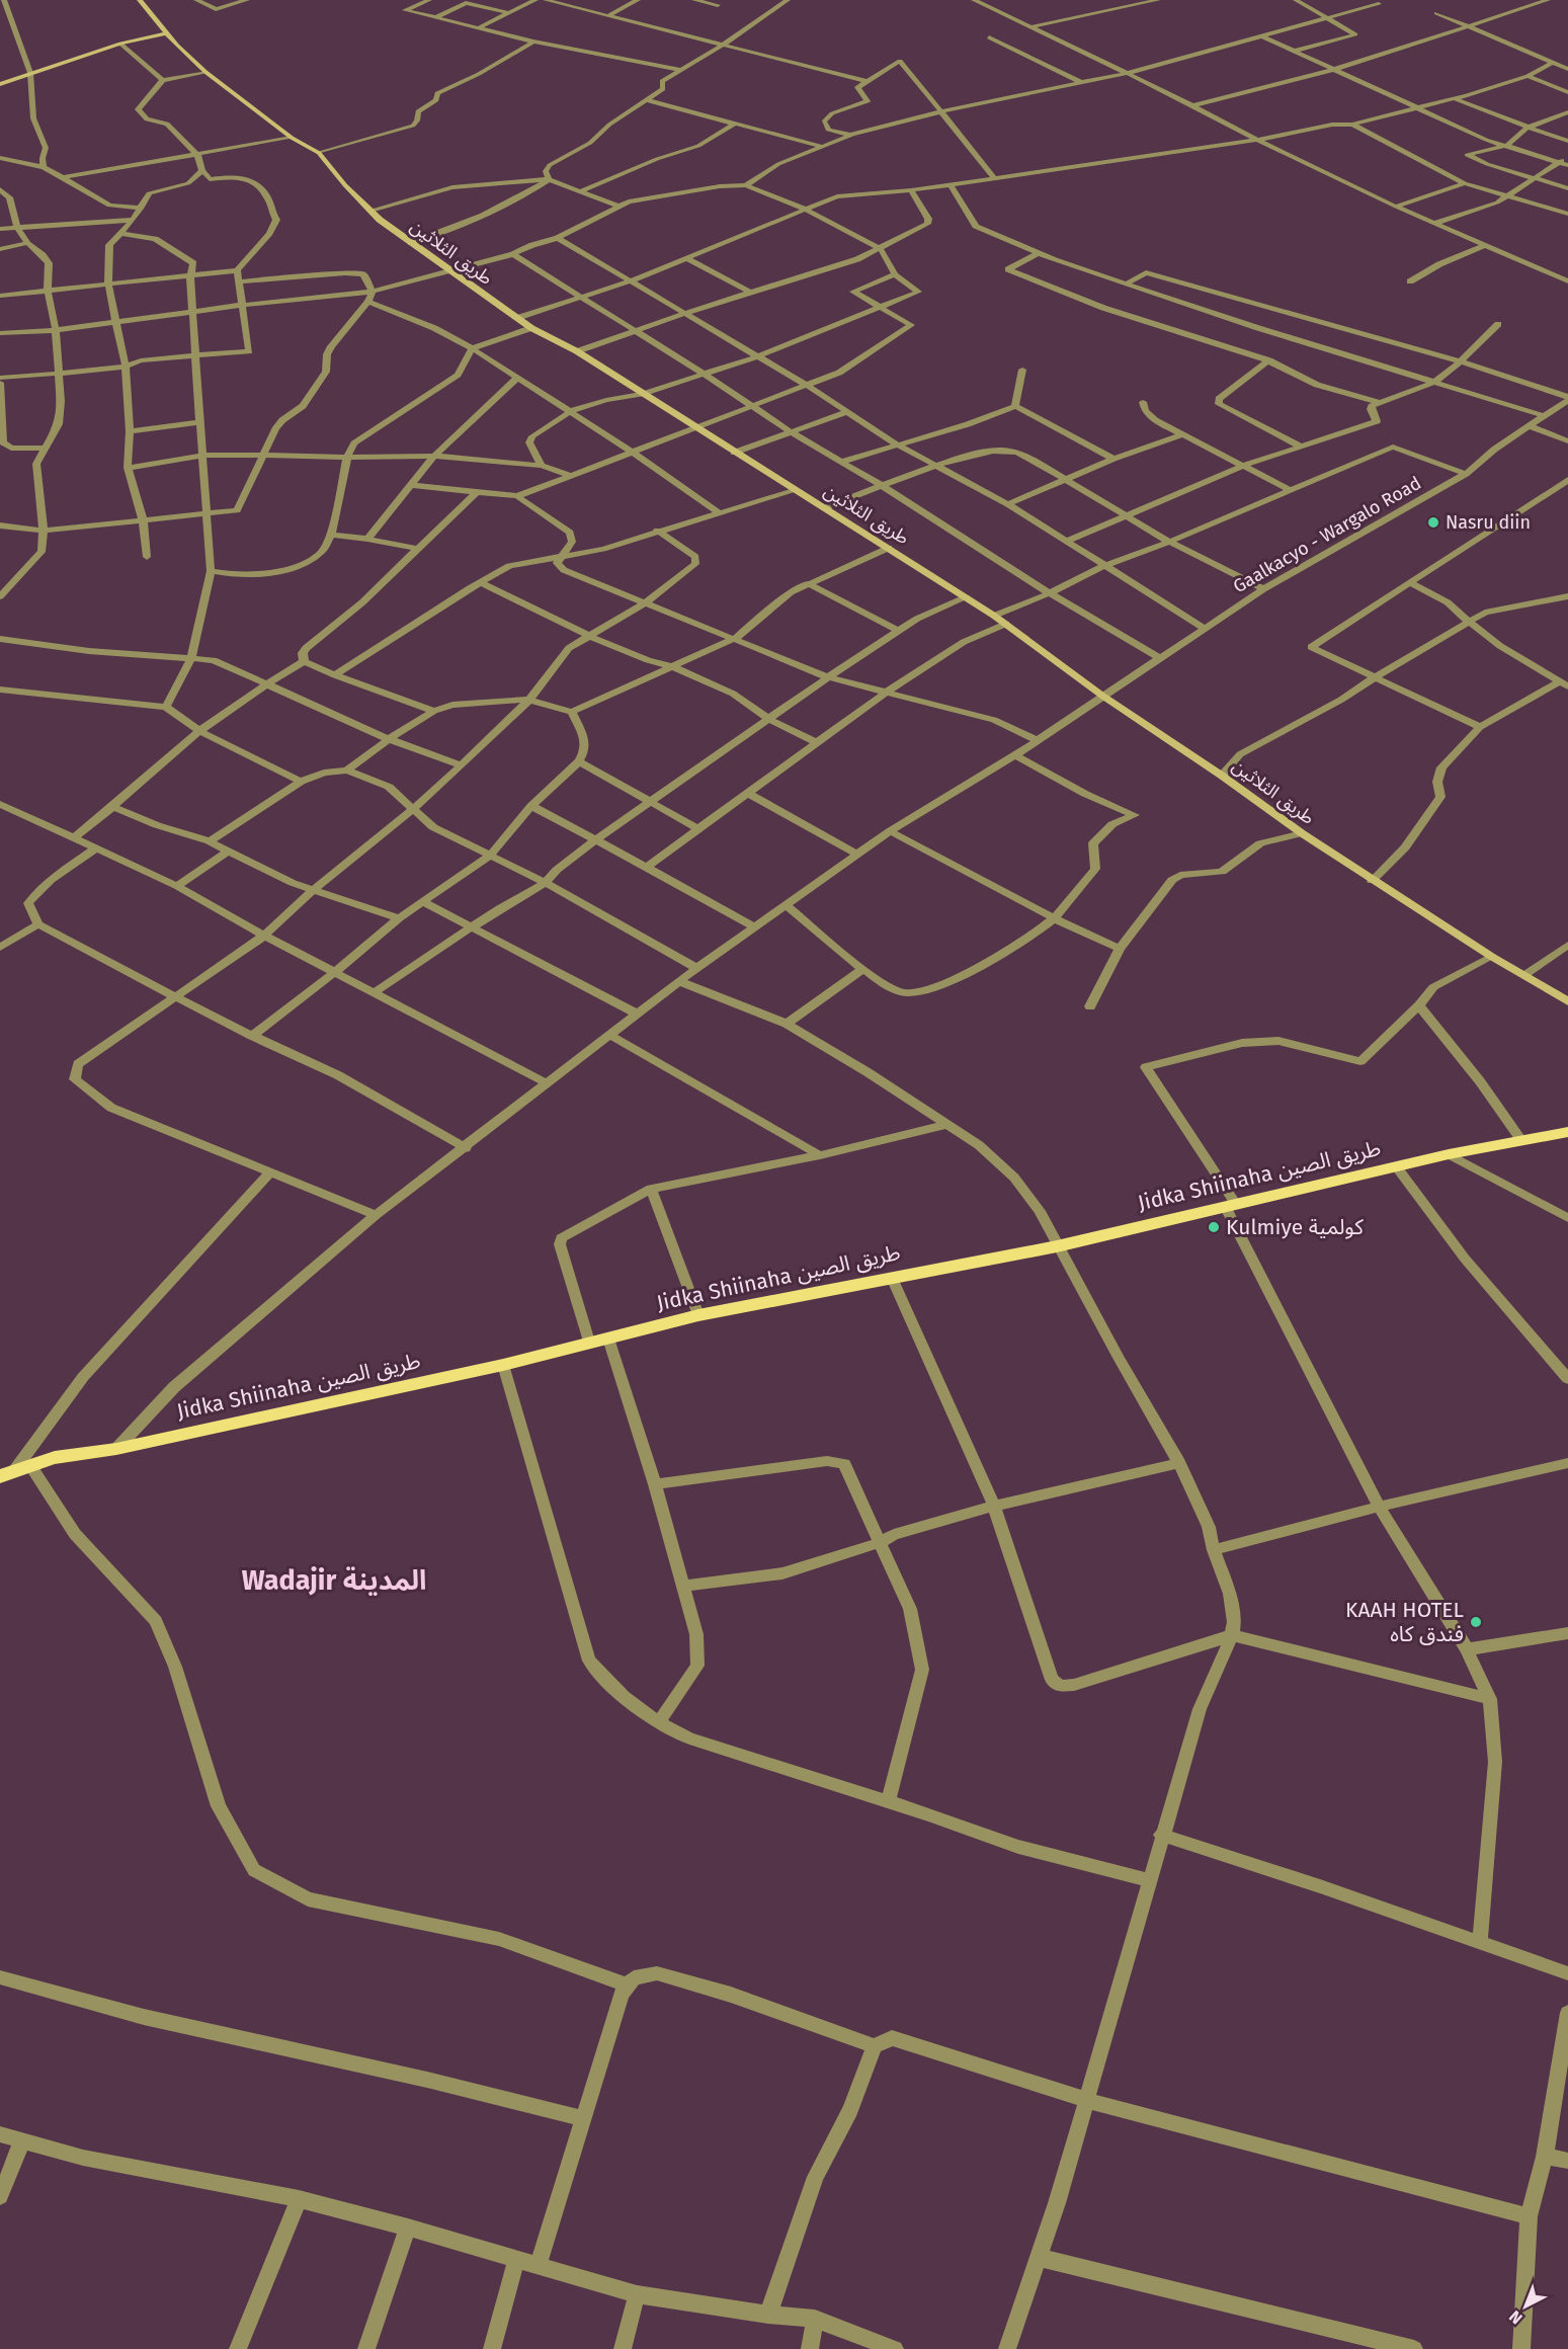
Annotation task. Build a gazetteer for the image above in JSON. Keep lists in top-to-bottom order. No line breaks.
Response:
{"streets":{"main road":["طريق الثلاثين","Jidka Shiinaha طريق الصين"],"street":["Gaalkacyo - Wargalo Road"]},"crossings":[["طريق الثلاثين","Gaalkacyo - Wargalo Road"],["Gaalkacyo - Wargalo Road","Jidka Shiinaha طريق الصين"]],"districts":["Wadajir المدينة"],"places":["Nasru diin","Kulmiye كولمية","KAAH HOTEL فندق كاه"],"north":"bottom left"}
